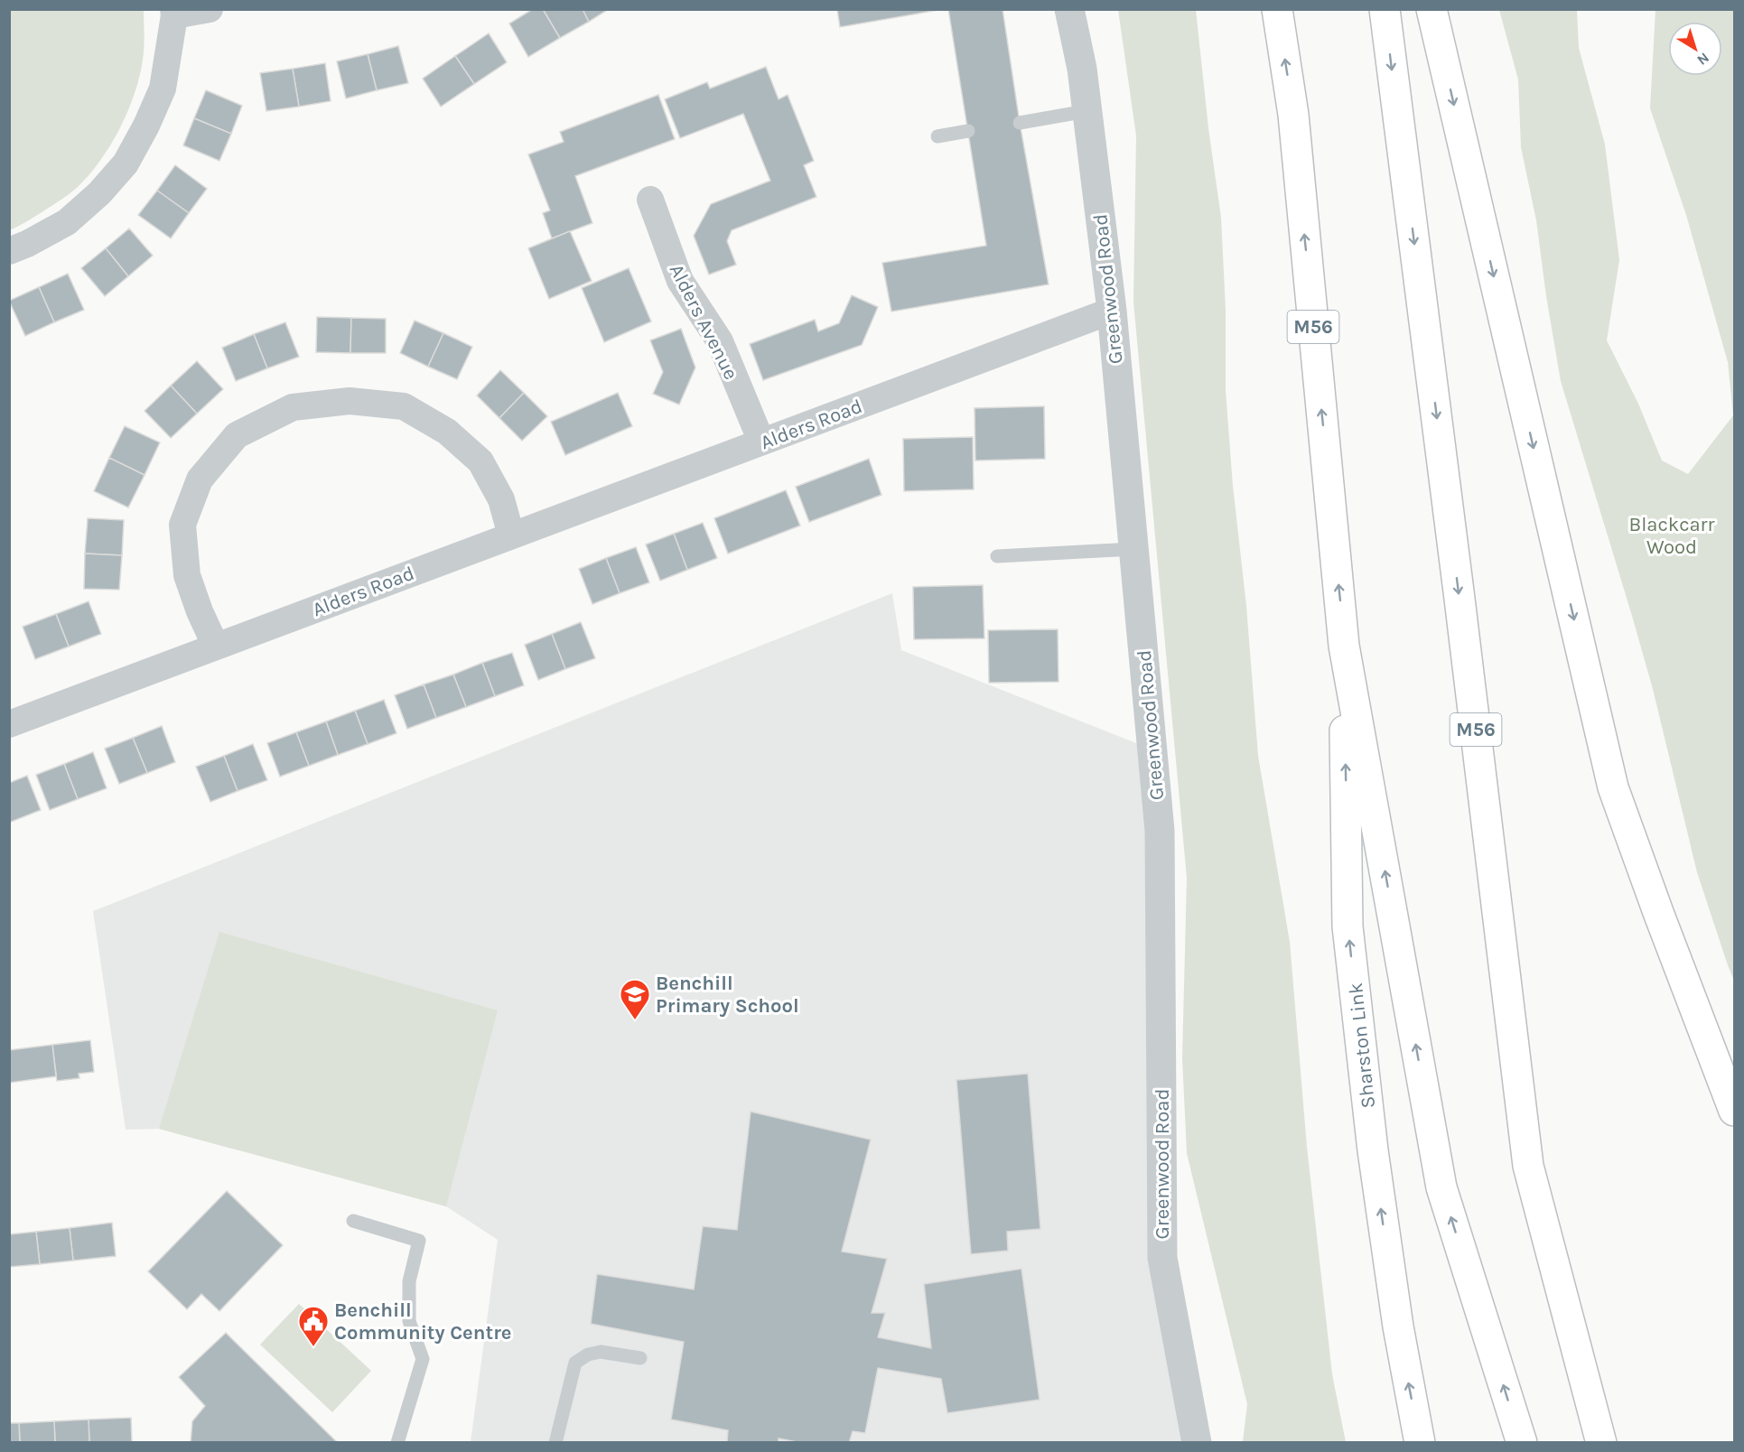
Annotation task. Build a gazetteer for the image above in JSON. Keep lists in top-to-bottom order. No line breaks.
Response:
{"streets":{"highway":["M56","Sharston Link"],"street":["Greenwood Road","Alders Avenue","Alders Road"]},"crossings":[["Greenwood Road","Alders Road"],["Alders Avenue","Alders Road"],["M56","Sharston Link"]],"parks":["Blackcarr Wood"],"places":{"school or university":["Benchill Primary School"],"public building":["Benchill Community Centre"]},"north":"bottom right"}
